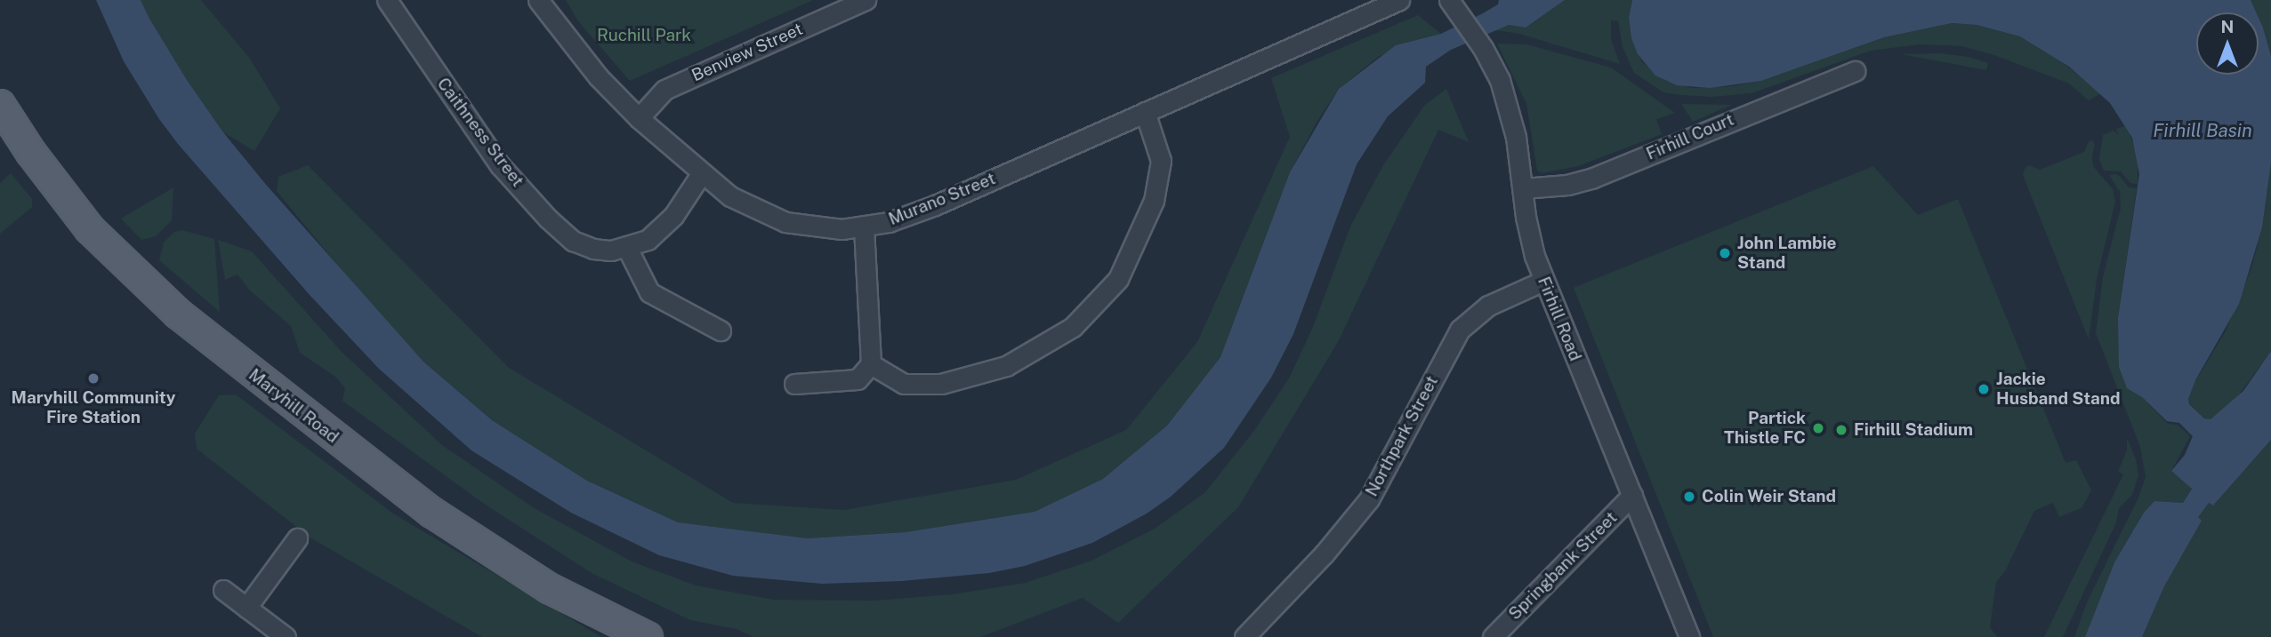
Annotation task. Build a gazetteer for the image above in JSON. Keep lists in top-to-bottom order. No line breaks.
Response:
{"streets":{"main road":["Maryhill Road"],"street":["Benview Street","Caithness Street","Firhill Court","Murano Street","Firhill Road","Northpark Street","Springbank Street"]},"crossings":[["Benview Street","Murano Street"],["Caithness Street","Murano Street"],["Firhill Court","Firhill Road"],["Firhill Road","Northpark Street"],["Firhill Road","Springbank Street"]],"water":["Firhill Basin"],"parks":["Ruchill Park"],"places":["John Lambie Stand","Maryhill Community Fire Station","Jackie Husband Stand","Partick Thistle FC","Firhill Stadium","Colin Weir Stand"],"north":"top"}
